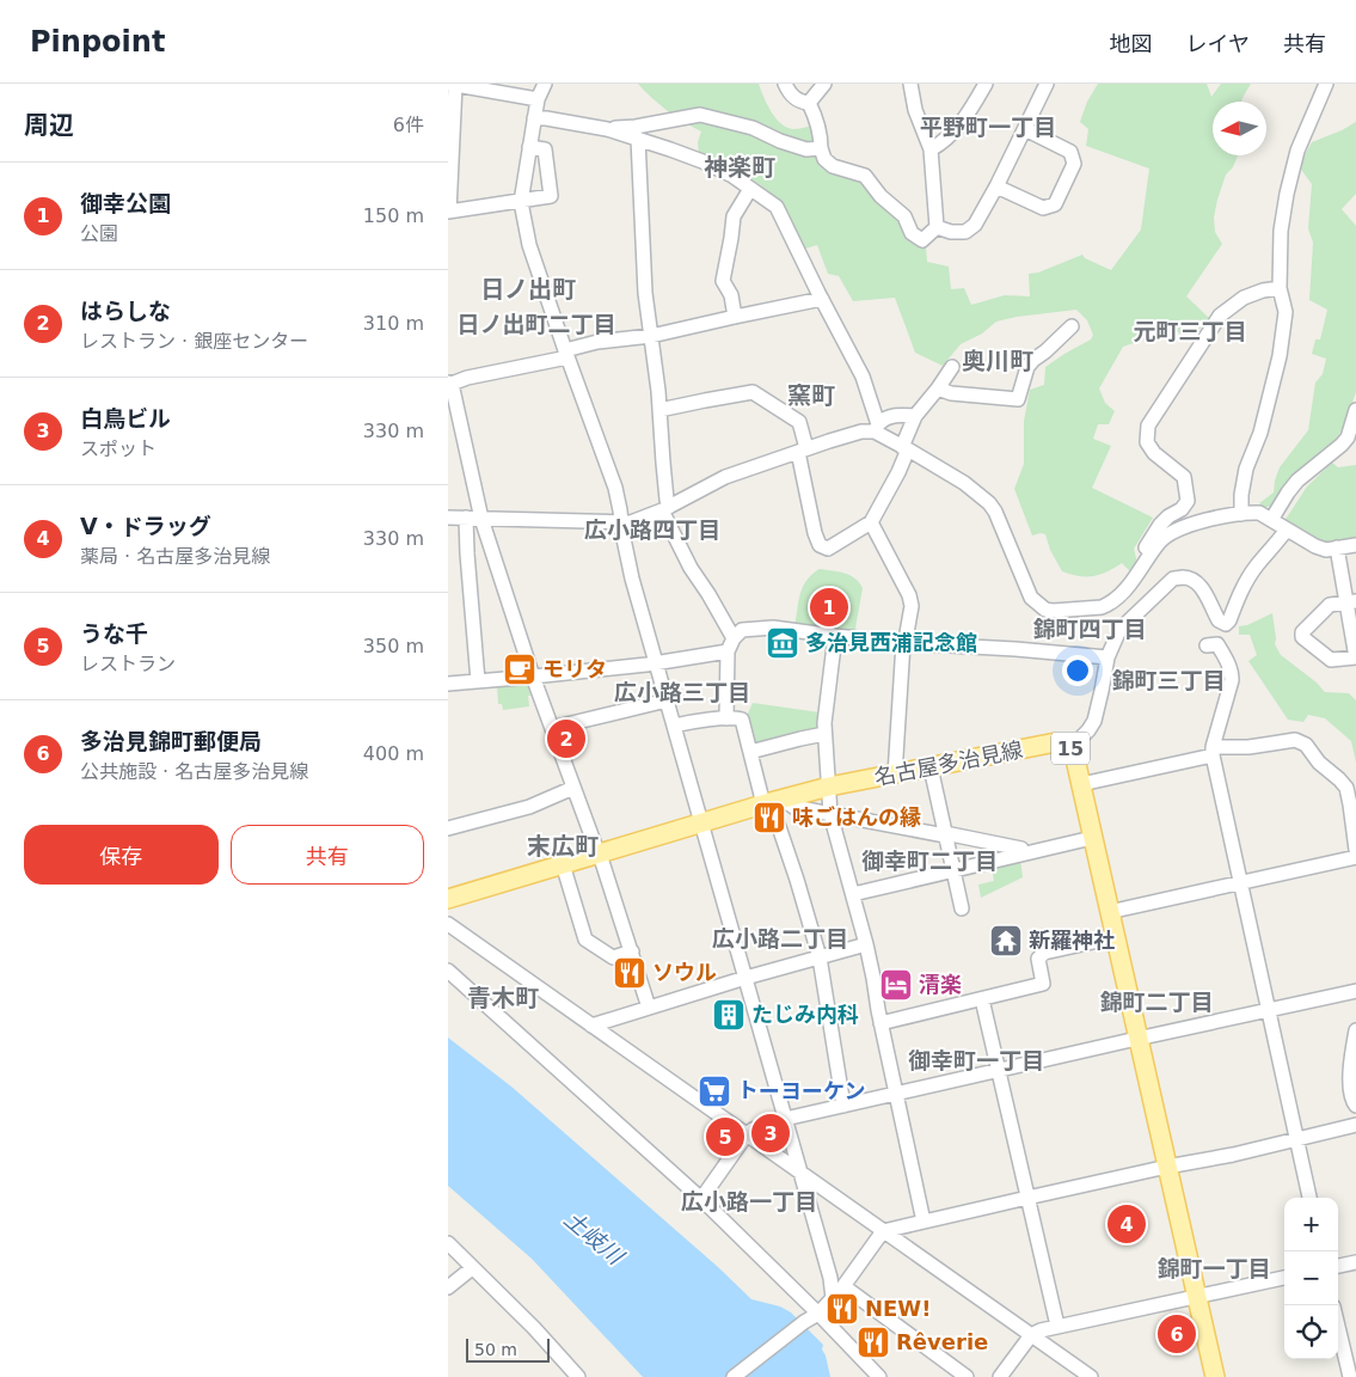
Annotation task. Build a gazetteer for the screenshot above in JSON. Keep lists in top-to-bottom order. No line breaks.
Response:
{"streets":{"main road":["15","名古屋多治見線"]},"crossings":[["15","名古屋多治見線"]],"districts":["平野町一丁目","神楽町","日ノ出町","日ノ出町二丁目","元町三丁目","奥川町","窯町","広小路四丁目","錦町四丁目","錦町三丁目","広小路三丁目","末広町","御幸町二丁目","広小路二丁目","青木町","錦町二丁目","御幸町一丁目","広小路一丁目","錦町一丁目"],"water":["土岐川"],"places":{"museum":["多治見西浦記念館"],"cafe":["モリタ"],"restaurant":["味ごはんの縁","ソウル","NEW!","Rêverie"],"temple":["新羅神社"],"hotel":["清楽"],"building":["たじみ内科"],"supermarket":["トーヨーケン"]},"scale_bar":"50 m","north":"left","page":{"header":"Pinpoint","nav":["地図","レイヤ","共有"],"heading":["周辺","6件"],"list":[{"mark":"1","name":"御幸公園","note":"公園","value":"150 m"},{"mark":"2","name":"はらしな","note":"レストラン · 銀座センター","value":"310 m"},{"mark":"3","name":"白鳥ビル","note":"スポット","value":"330 m"},{"mark":"4","name":"V・ドラッグ","note":"薬局 · 名古屋多治見線","value":"330 m"},{"mark":"5","name":"うな千","note":"レストラン","value":"350 m"},{"mark":"6","name":"多治見錦町郵便局","note":"公共施設 · 名古屋多治見線","value":"400 m"}],"pins":["1","2","3","5","4","6"],"buttons":["保存","共有"],"map_buttons":["+","−"],"scale":"50 m"}}
